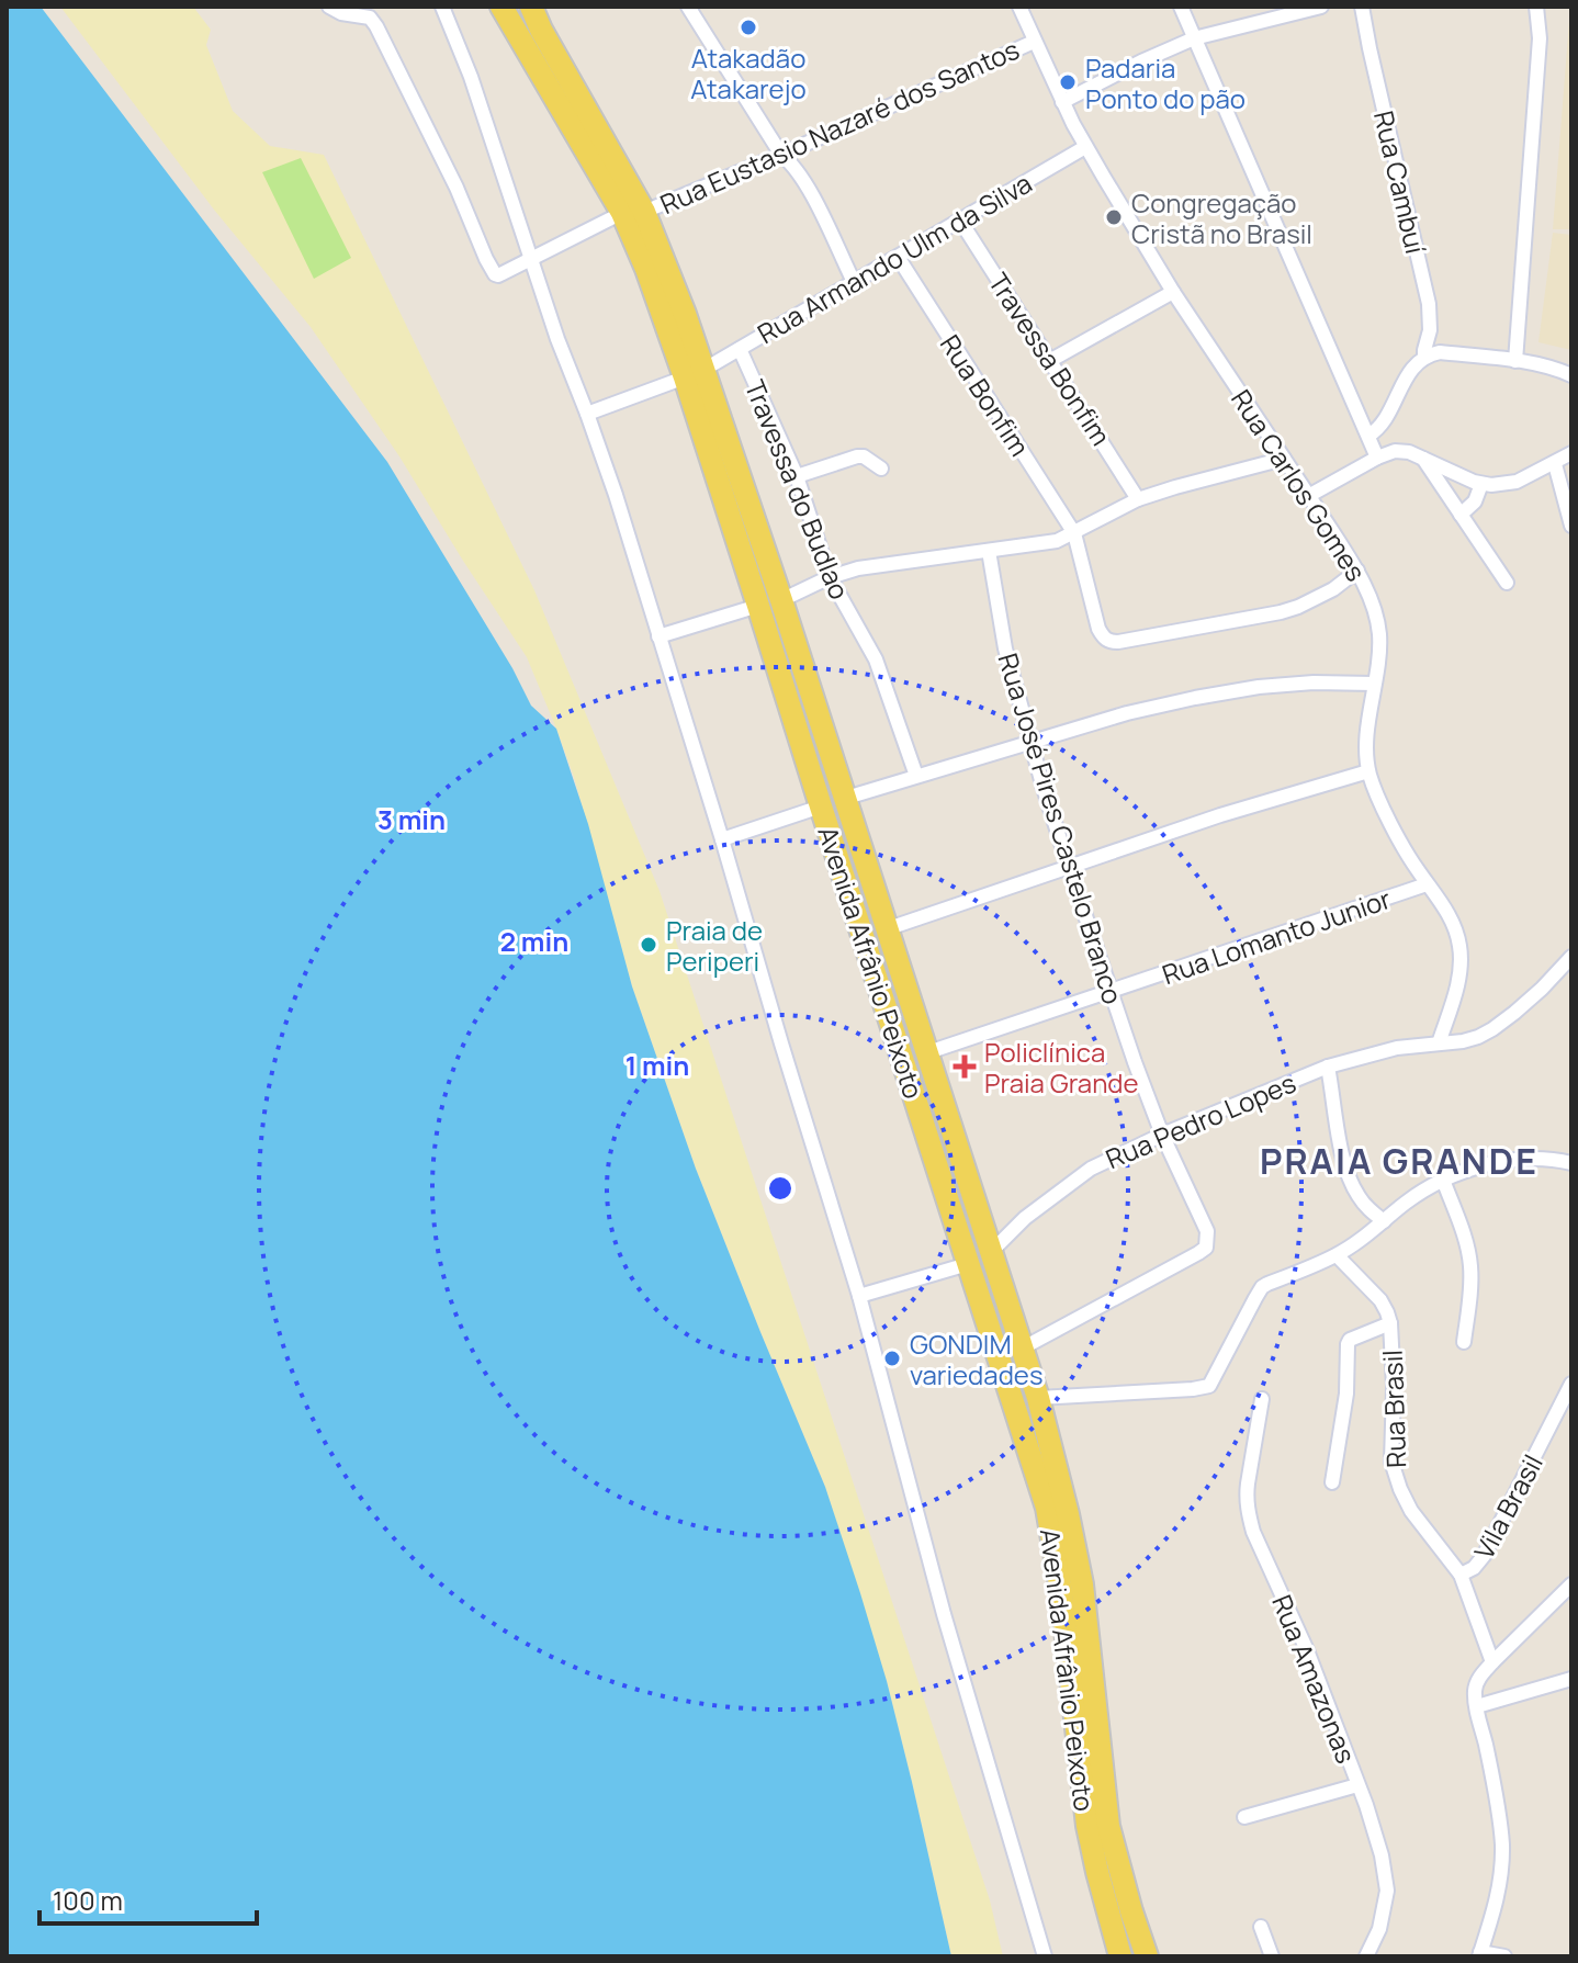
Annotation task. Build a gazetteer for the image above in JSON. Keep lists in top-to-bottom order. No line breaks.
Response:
{"streets":{"main road":["Avenida Afrânio Peixoto"],"street":["Rua Eustasio Nazaré dos Santos","Rua Cambuí","Rua Armando Ulm da Silva","Travessa Bonfim","Rua Bonfim","Rua Carlos Gomes","Travessa do Budlao","Rua José Pires Castelo Branco","Rua Lomanto Junior","Rua Pedro Lopes","Rua Brasil","Vila Brasil","Rua Amazonas"]},"crossings":[["Rua Eustasio Nazaré dos Santos","Rua Carlos Gomes"],["Rua Eustasio Nazaré dos Santos","Avenida Afrânio Peixoto"],["Rua Armando Ulm da Silva","Travessa Bonfim"],["Rua Armando Ulm da Silva","Rua Bonfim"],["Rua Armando Ulm da Silva","Rua Carlos Gomes"],["Rua Armando Ulm da Silva","Travessa do Budlao"],["Rua Armando Ulm da Silva","Avenida Afrânio Peixoto"],["Rua Bonfim","Rua Carlos Gomes"],["Rua Carlos Gomes","Rua Lomanto Junior"],["Rua Carlos Gomes","Rua Pedro Lopes"],["Rua José Pires Castelo Branco","Rua Lomanto Junior"],["Rua José Pires Castelo Branco","Avenida Afrânio Peixoto"],["Rua José Pires Castelo Branco","Rua Pedro Lopes"],["Rua Lomanto Junior","Avenida Afrânio Peixoto"],["Avenida Afrânio Peixoto","Rua Pedro Lopes"],["Rua Brasil","Vila Brasil"]],"districts":["PRAIA GRANDE"],"places":{"other":["Atakadão Atakarejo","Padaria Ponto do pão","Congregação Cristã no Brasil","Praia de Periperi","GONDIM variedades"],"health":["Policlínica Praia Grande"]},"scale_bar":"100 m","rings":["3 min","2 min","1 min"]}
